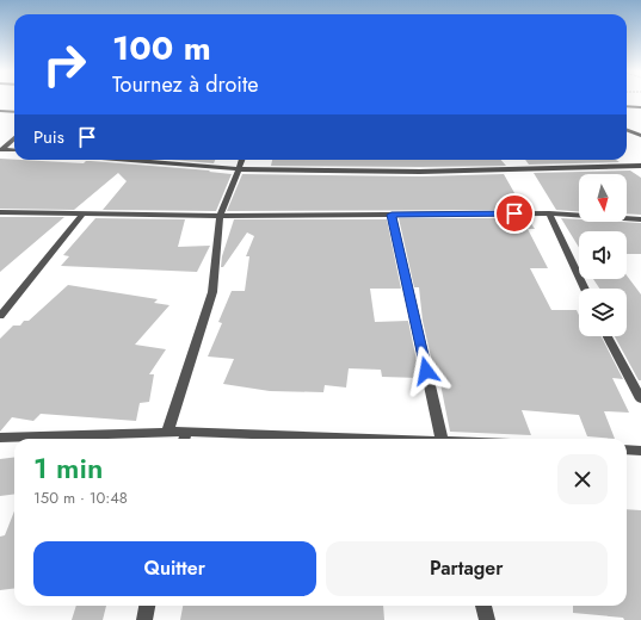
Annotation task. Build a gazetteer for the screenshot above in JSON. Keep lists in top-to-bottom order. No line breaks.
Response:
{"north":"bottom","page":{"turn":["100 m","Tournez à droite"],"then":"Puis","heading":["1 min","150 m · 10:48"],"buttons":["Quitter","Partager"]}}
